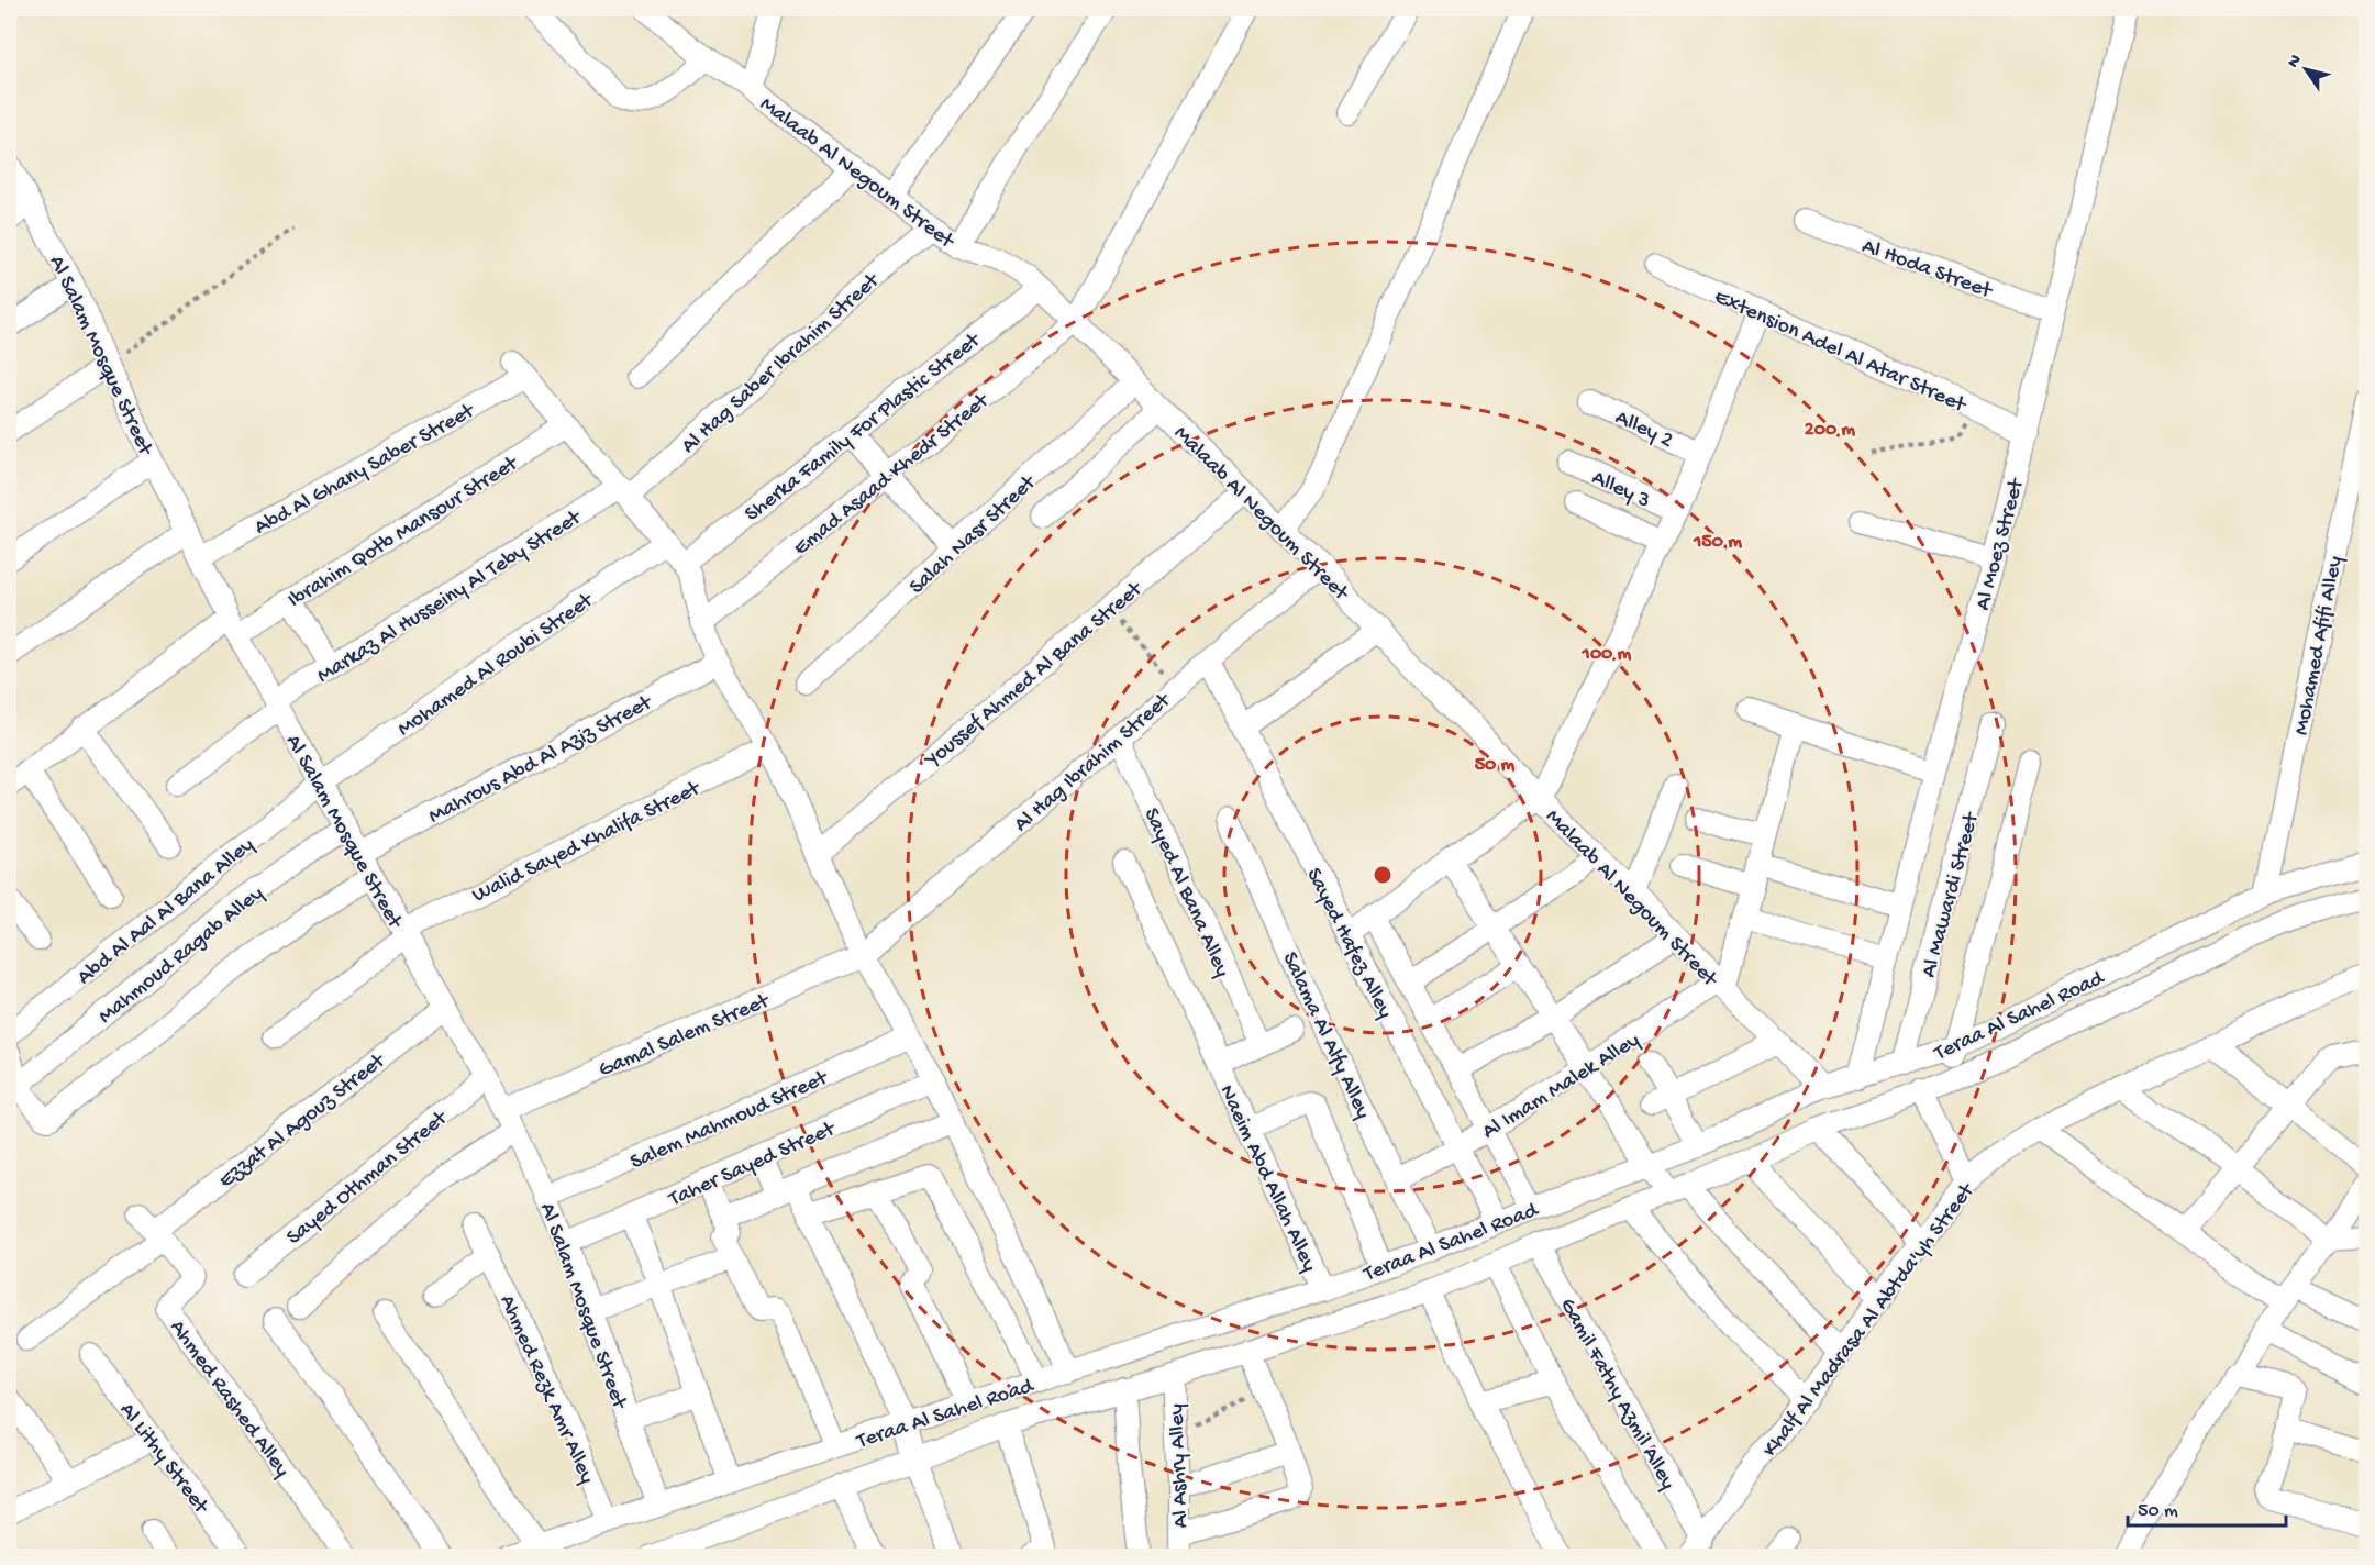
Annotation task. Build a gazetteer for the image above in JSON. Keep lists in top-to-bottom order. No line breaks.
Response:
{"streets":{"street":["Malaab Al Negoum Street","Al Hoda Street","Extension Adel Al Atar Street","Al Salam Mosque Street","Al Hag Saber Ibrahim Street","Sherka Family For Plastic Street","Alley 2","Abd Al Ghany Saber Street","Emad Asaad Khedr Street","Alley 3","Ibrahim Qotb Mansour Street","Salah Nasr Street","Al Moez Street","Markaz Al Husseiny Al Teby Street","Mohamed Afifi Alley","Mohamed Al Roubi Street","Youssef Ahmed Al Bana Street","Mahrous Abd Al Aziz Street","Al Hag Ibrahim Street","Walid Sayed Khalifa Street","Sayed Al Bana Alley","Al Mawardi Street","Abd Al Aal Al Bana Alley","Sayed Hafez Alley","Mahmoud Ragab Alley","Teraa Al Sahel Road","Gamal Salem Street","Salama Al Alfy Alley","Al Imam Malek Alley","Salem Mahmoud Street","Ezzat Al Agouz Street","Taher Sayed Street","Sayed Othman Street","Naeim Abd Allah Alley","Khalf Al Madrasa Al Abtda'yh Street","Ahmed Rezk Amr Alley","Gamil Fathy Azmil Alley","Ahmed Rashed Alley","Al Lithy Street","Al Ashry Alley"]},"crossings":[["Malaab Al Negoum Street","Al Hag Saber Ibrahim Street"],["Malaab Al Negoum Street","Sherka Family For Plastic Street"],["Malaab Al Negoum Street","Emad Asaad Khedr Street"],["Malaab Al Negoum Street","Salah Nasr Street"],["Malaab Al Negoum Street","Youssef Ahmed Al Bana Street"],["Malaab Al Negoum Street","Al Hag Ibrahim Street"],["Malaab Al Negoum Street","Teraa Al Sahel Road"],["Malaab Al Negoum Street","Al Imam Malek Alley"],["Al Hoda Street","Al Moez Street"],["Extension Adel Al Atar Street","Al Moez Street"],["Al Salam Mosque Street","Abd Al Ghany Saber Street"],["Al Salam Mosque Street","Ibrahim Qotb Mansour Street"],["Al Salam Mosque Street","Markaz Al Husseiny Al Teby Street"],["Al Salam Mosque Street","Mohamed Al Roubi Street"],["Al Salam Mosque Street","Mahrous Abd Al Aziz Street"],["Al Salam Mosque Street","Walid Sayed Khalifa Street"],["Al Salam Mosque Street","Abd Al Aal Al Bana Alley"],["Al Salam Mosque Street","Mahmoud Ragab Alley"],["Al Salam Mosque Street","Teraa Al Sahel Road"],["Al Salam Mosque Street","Gamal Salem Street"],["Al Salam Mosque Street","Salem Mahmoud Street"],["Al Salam Mosque Street","Ezzat Al Agouz Street"],["Al Salam Mosque Street","Taher Sayed Street"],["Al Salam Mosque Street","Sayed Othman Street"],["Al Hag Saber Ibrahim Street","Markaz Al Husseiny Al Teby Street"],["Abd Al Ghany Saber Street","Ibrahim Qotb Mansour Street"],["Al Moez Street","Teraa Al Sahel Road"],["Mohamed Afifi Alley","Teraa Al Sahel Road"],["Mohamed Al Roubi Street","Abd Al Aal Al Bana Alley"],["Al Hag Ibrahim Street","Sayed Al Bana Alley"],["Al Hag Ibrahim Street","Sayed Hafez Alley"],["Al Hag Ibrahim Street","Gamal Salem Street"],["Al Mawardi Street","Teraa Al Sahel Road"],["Sayed Hafez Alley","Teraa Al Sahel Road"],["Sayed Hafez Alley","Al Imam Malek Alley"],["Teraa Al Sahel Road","Salama Al Alfy Alley"],["Teraa Al Sahel Road","Naeim Abd Allah Alley"],["Teraa Al Sahel Road","Ahmed Rezk Amr Alley"],["Teraa Al Sahel Road","Gamil Fathy Azmil Alley"],["Teraa Al Sahel Road","Al Ashry Alley"],["Salama Al Alfy Alley","Al Imam Malek Alley"],["Ezzat Al Agouz Street","Ahmed Rashed Alley"],["Khalf Al Madrasa Al Abtda'yh Street","Gamil Fathy Azmil Alley"]],"scale_bar":"50 m","north":"top left","rings":["200 m","150 m","100 m","50 m"]}
